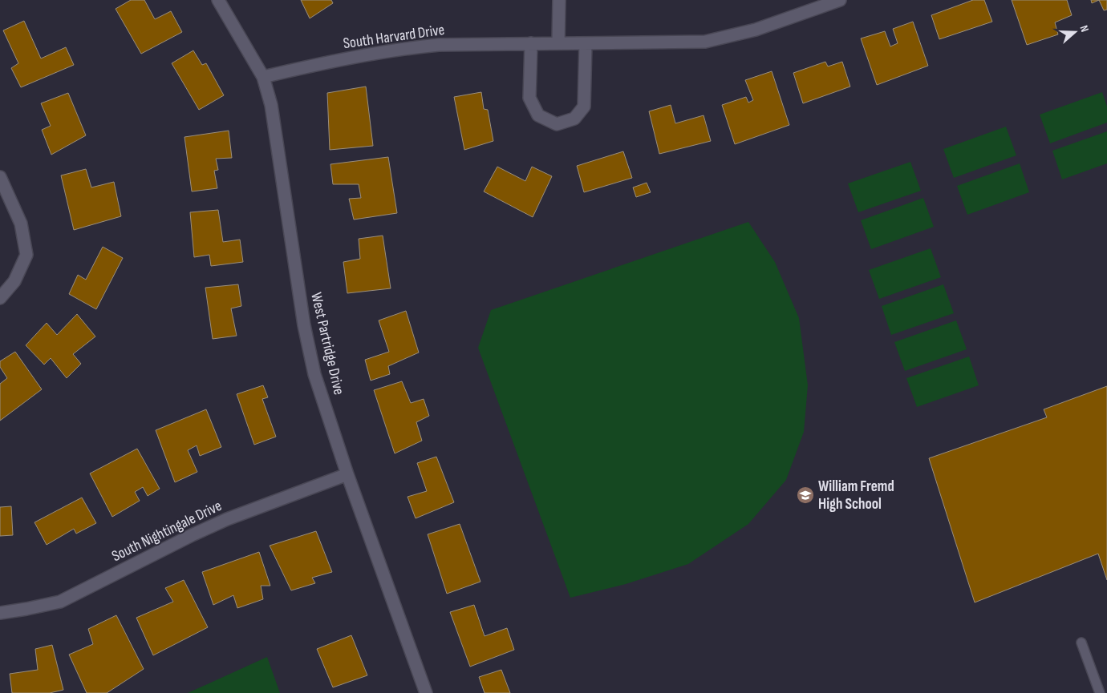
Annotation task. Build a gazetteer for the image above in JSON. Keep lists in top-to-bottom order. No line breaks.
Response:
{"streets":{"street":["South Harvard Drive","West Partridge Drive","South Nightingale Drive"]},"crossings":[["South Harvard Drive","West Partridge Drive"],["West Partridge Drive","South Nightingale Drive"]],"places":{"school or university":["William Fremd High School"]},"north":"right"}
